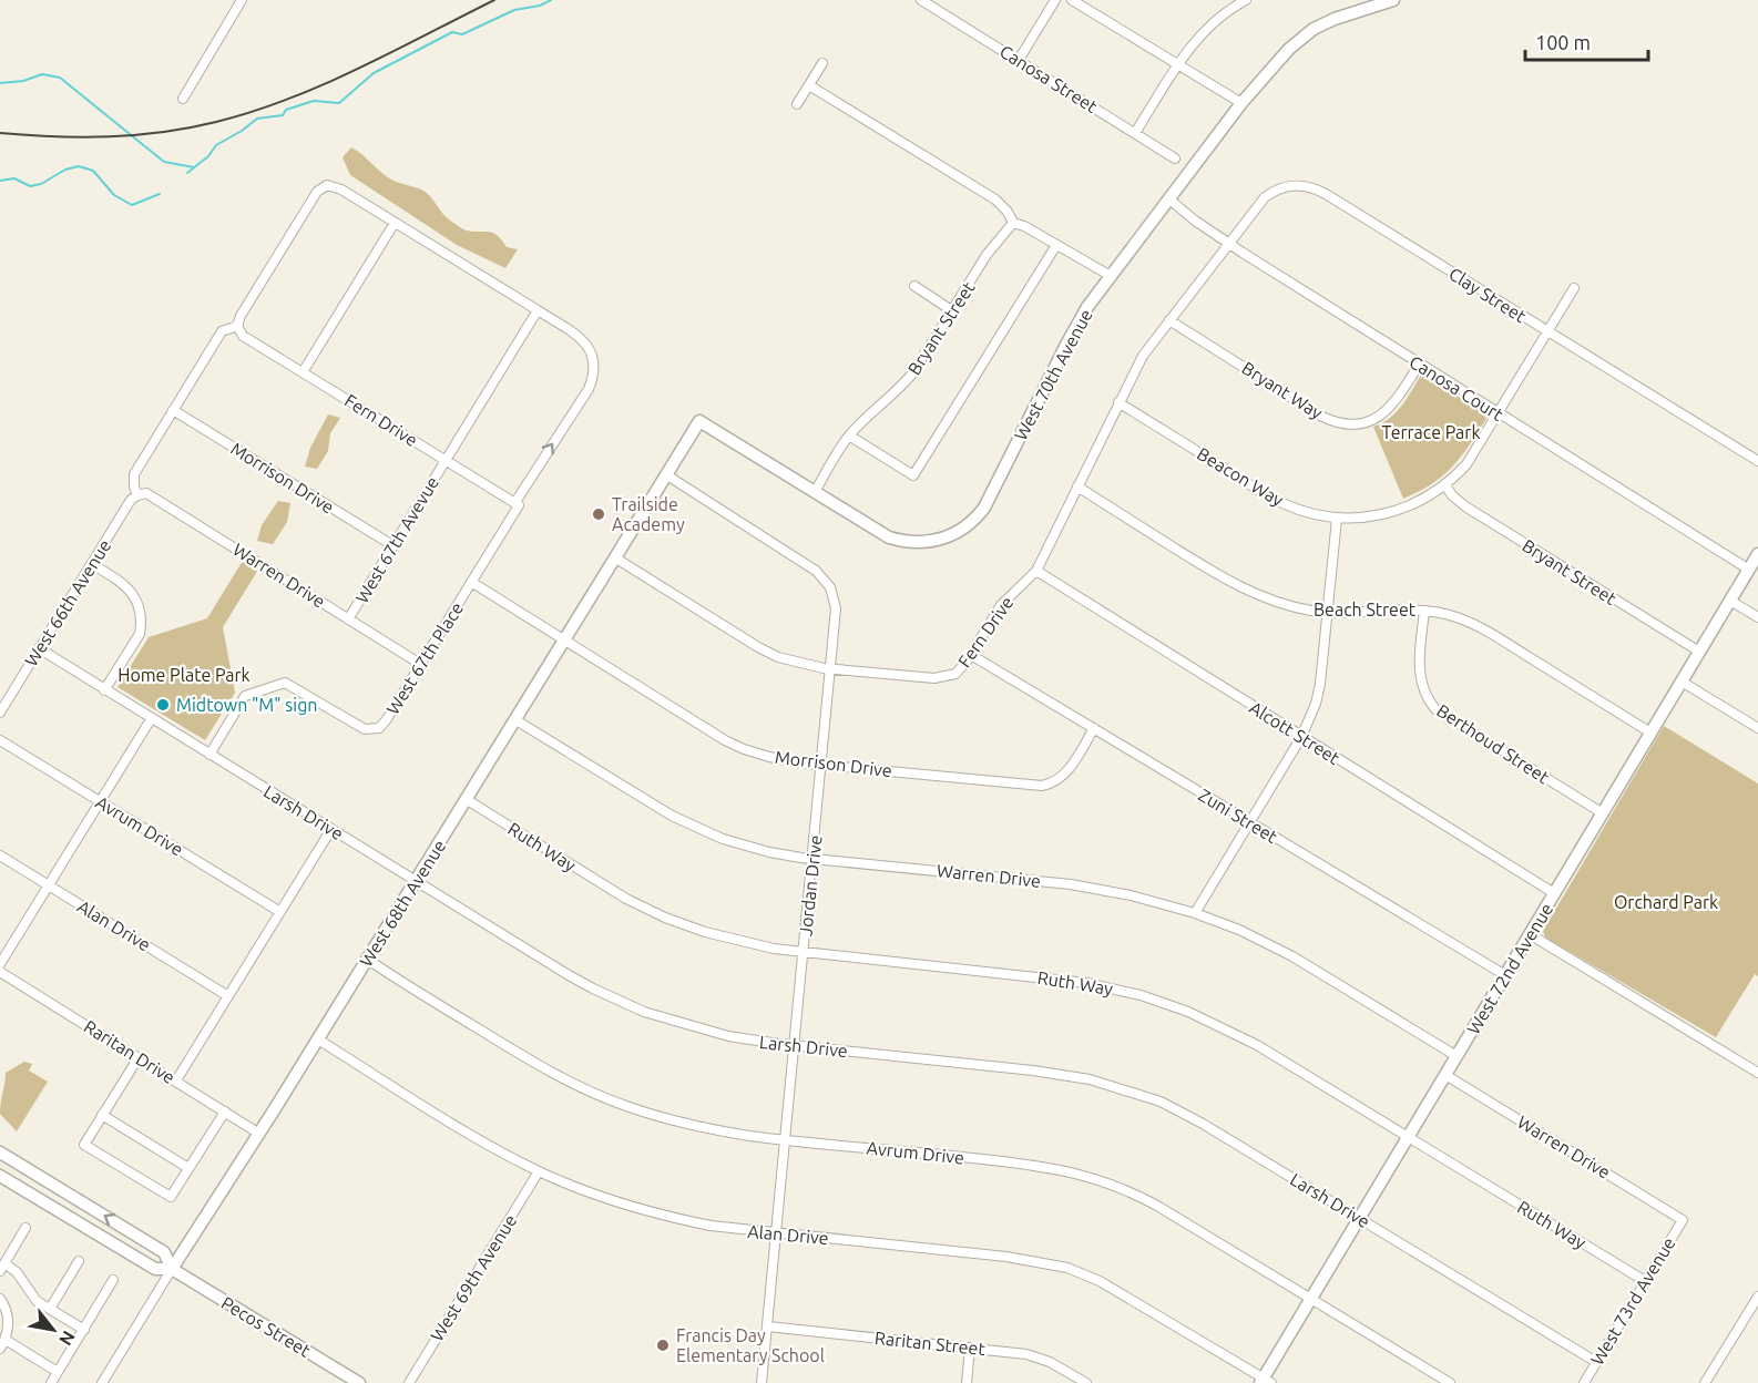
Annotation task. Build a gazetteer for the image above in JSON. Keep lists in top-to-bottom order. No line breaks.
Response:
{"streets":{"street":["Canosa Street","Clay Street","Bryant Street","West 70th Avenue","Canosa Court","Bryant Way","Fern Drive","Beacon Way","Morrison Drive","West 67th Avevue","Warren Drive","West 66th Avenue","Beach Street","West 67th Place","Alcott Street","Berthoud Street","Larsh Drive","Zuni Street","Avrum Drive","Ruth Way","Jordan Drive","West 68th Avenue","Alan Drive","West 72nd Avenue","Raritan Drive","West 69th Avenue","West 73rd Avenue","Pecos Street","Raritan Street"]},"crossings":[["Clay Street","Canosa Court"],["Clay Street","Fern Drive"],["Clay Street","Beacon Way"],["Bryant Street","West 70th Avenue"],["Bryant Street","Beacon Way"],["Bryant Street","West 72nd Avenue"],["West 70th Avenue","Canosa Court"],["West 70th Avenue","West 68th Avenue"],["Canosa Court","Bryant Way"],["Canosa Court","Fern Drive"],["Canosa Court","Beacon Way"],["Canosa Court","West 72nd Avenue"],["Bryant Way","Fern Drive"],["Fern Drive","Beacon Way"],["Fern Drive","West 67th Avevue"],["Fern Drive","Beach Street"],["Fern Drive","West 67th Place"],["Fern Drive","Alcott Street"],["Fern Drive","Zuni Street"],["Fern Drive","Jordan Drive"],["Fern Drive","West 68th Avenue"],["Morrison Drive","West 67th Avevue"],["Morrison Drive","West 67th Place"],["Morrison Drive","Zuni Street"],["Morrison Drive","Jordan Drive"],["Morrison Drive","West 68th Avenue"],["West 67th Avevue","Warren Drive"],["West 67th Avevue","West 67th Place"],["Warren Drive","West 66th Avenue"],["Warren Drive","West 67th Place"],["Warren Drive","Jordan Drive"],["Warren Drive","West 68th Avenue"],["Warren Drive","West 72nd Avenue"],["Warren Drive","West 73rd Avenue"],["West 66th Avenue","Larsh Drive"],["Beach Street","Berthoud Street"],["Beach Street","West 72nd Avenue"],["West 67th Place","Larsh Drive"],["Alcott Street","West 72nd Avenue"],["Berthoud Street","West 72nd Avenue"],["Larsh Drive","Jordan Drive"],["Larsh Drive","West 68th Avenue"],["Larsh Drive","West 72nd Avenue"],["Larsh Drive","West 73rd Avenue"],["Zuni Street","West 72nd Avenue"],["Avrum Drive","Jordan Drive"],["Avrum Drive","West 68th Avenue"],["Avrum Drive","West 72nd Avenue"],["Ruth Way","Jordan Drive"],["Ruth Way","West 68th Avenue"],["Ruth Way","West 72nd Avenue"],["Ruth Way","West 73rd Avenue"],["Jordan Drive","West 68th Avenue"],["Jordan Drive","Alan Drive"],["Jordan Drive","Raritan Street"],["West 68th Avenue","Alan Drive"],["West 68th Avenue","Raritan Drive"],["West 68th Avenue","Pecos Street"],["Alan Drive","West 72nd Avenue"],["Alan Drive","West 69th Avenue"]],"parks":["Terrace Park","Home Plate Park","Orchard Park"],"places":["Trailside Academy","Midtown \"M\" sign","Francis Day Elementary School"],"scale_bar":"100 m","north":"bottom right"}
